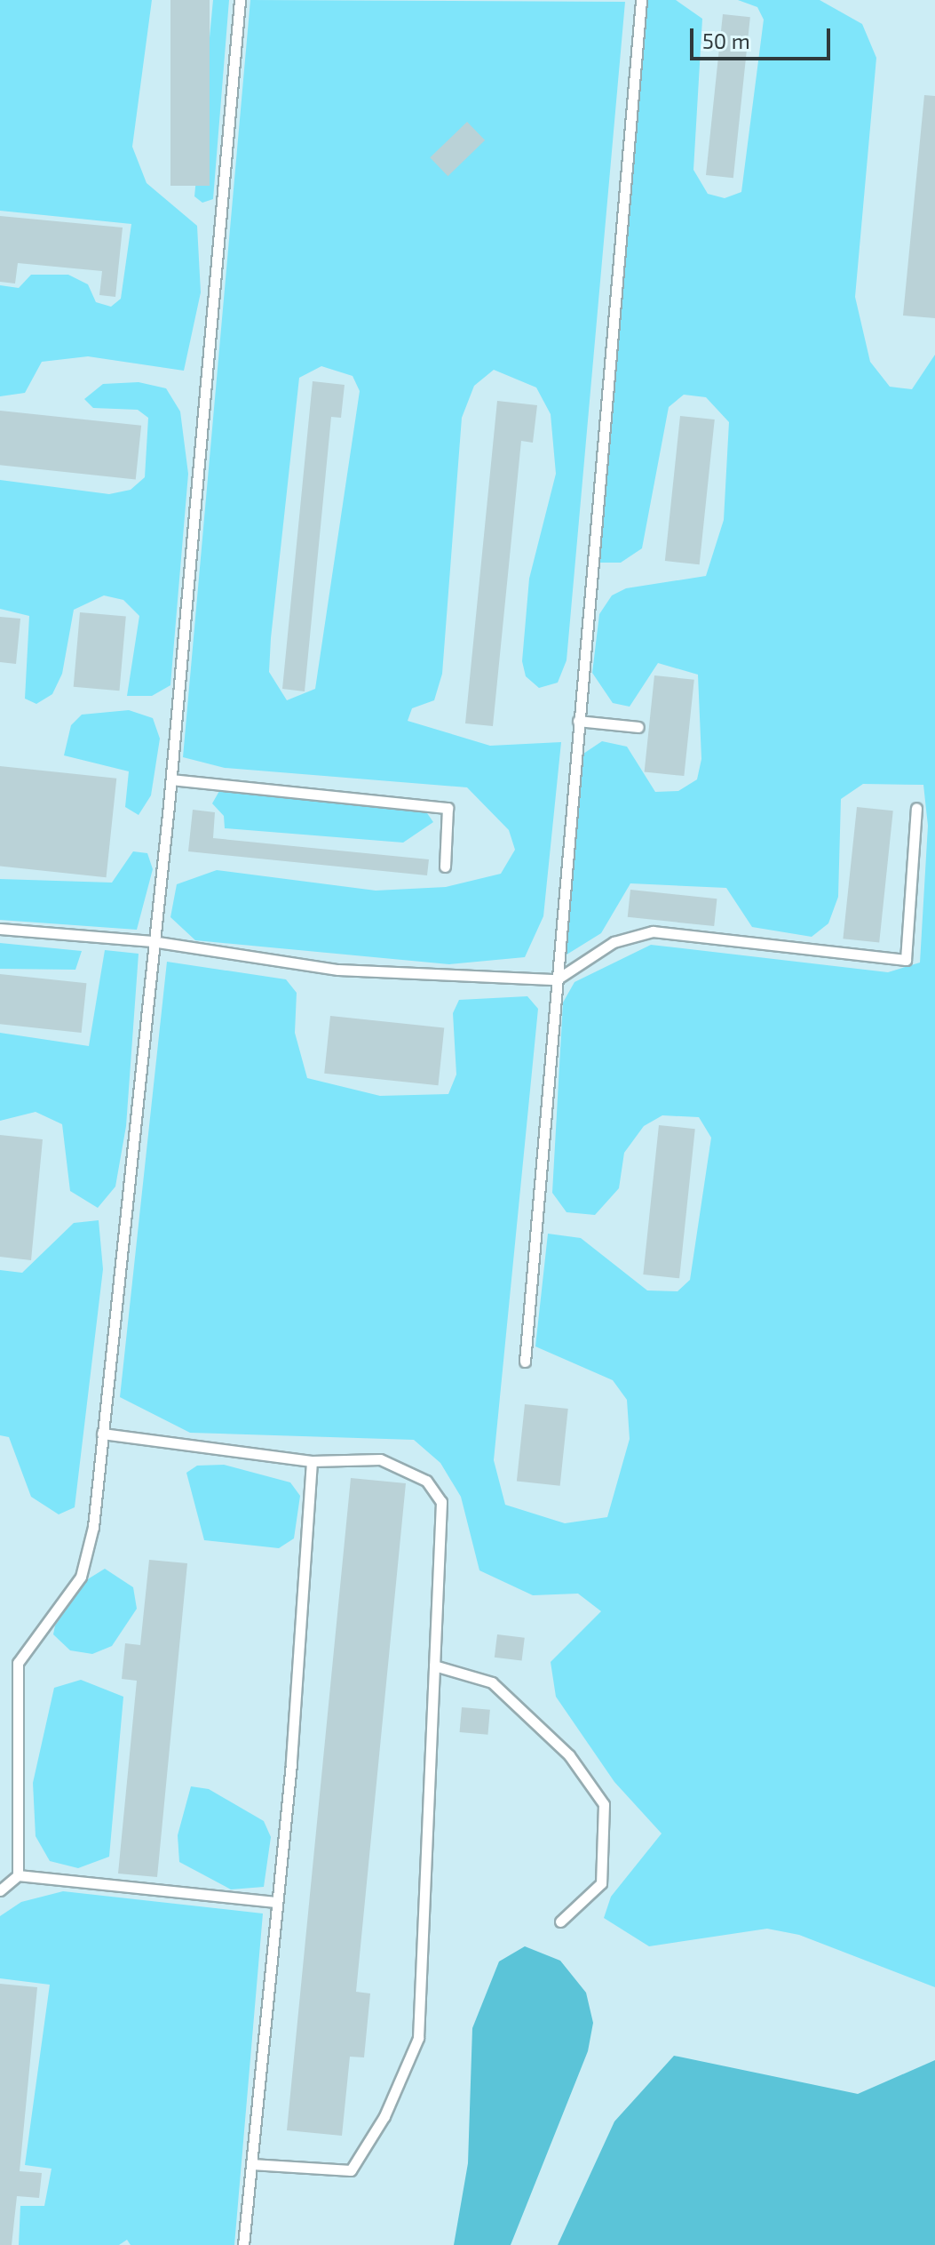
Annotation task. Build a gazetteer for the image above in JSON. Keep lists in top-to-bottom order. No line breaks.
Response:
{"scale_bar":"50 m"}
